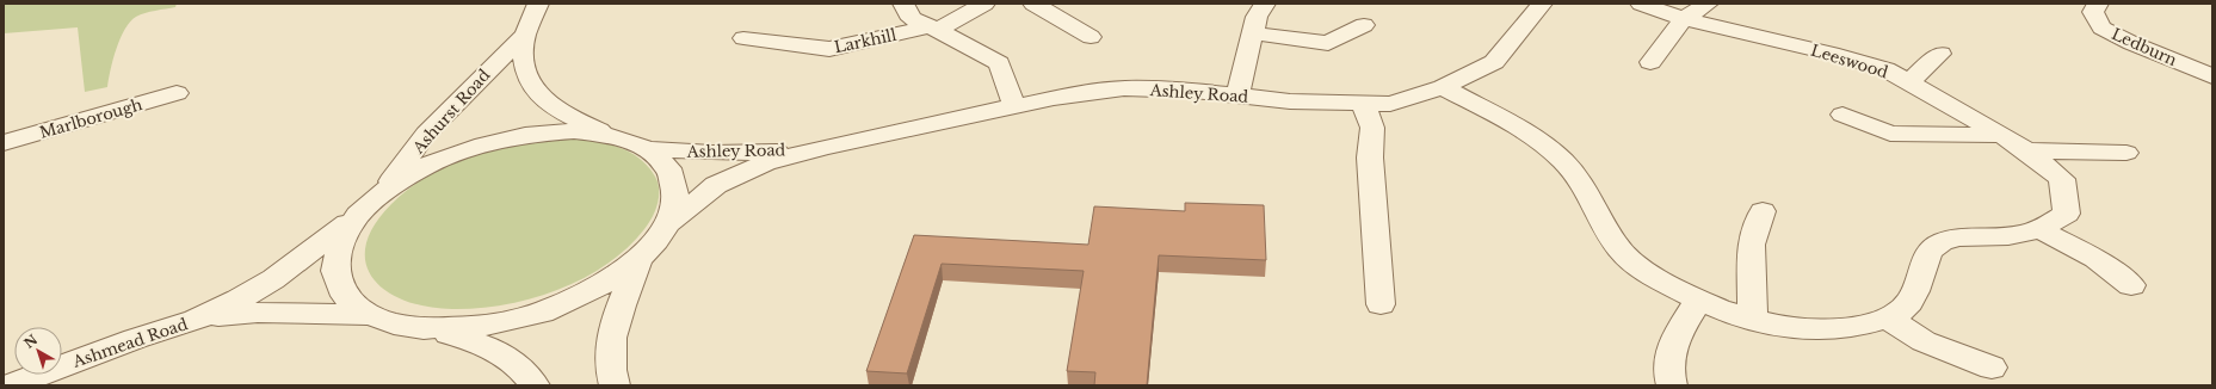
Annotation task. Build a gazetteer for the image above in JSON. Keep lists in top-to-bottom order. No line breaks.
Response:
{"streets":{"street":["Larkhill","Ledburn","Leeswood","Ashley Road","Ashurst Road","Marlborough","Ashmead Road"]},"crossings":[["Larkhill","Ashley Road"],["Leeswood","Ashley Road"]],"north":"top left"}
